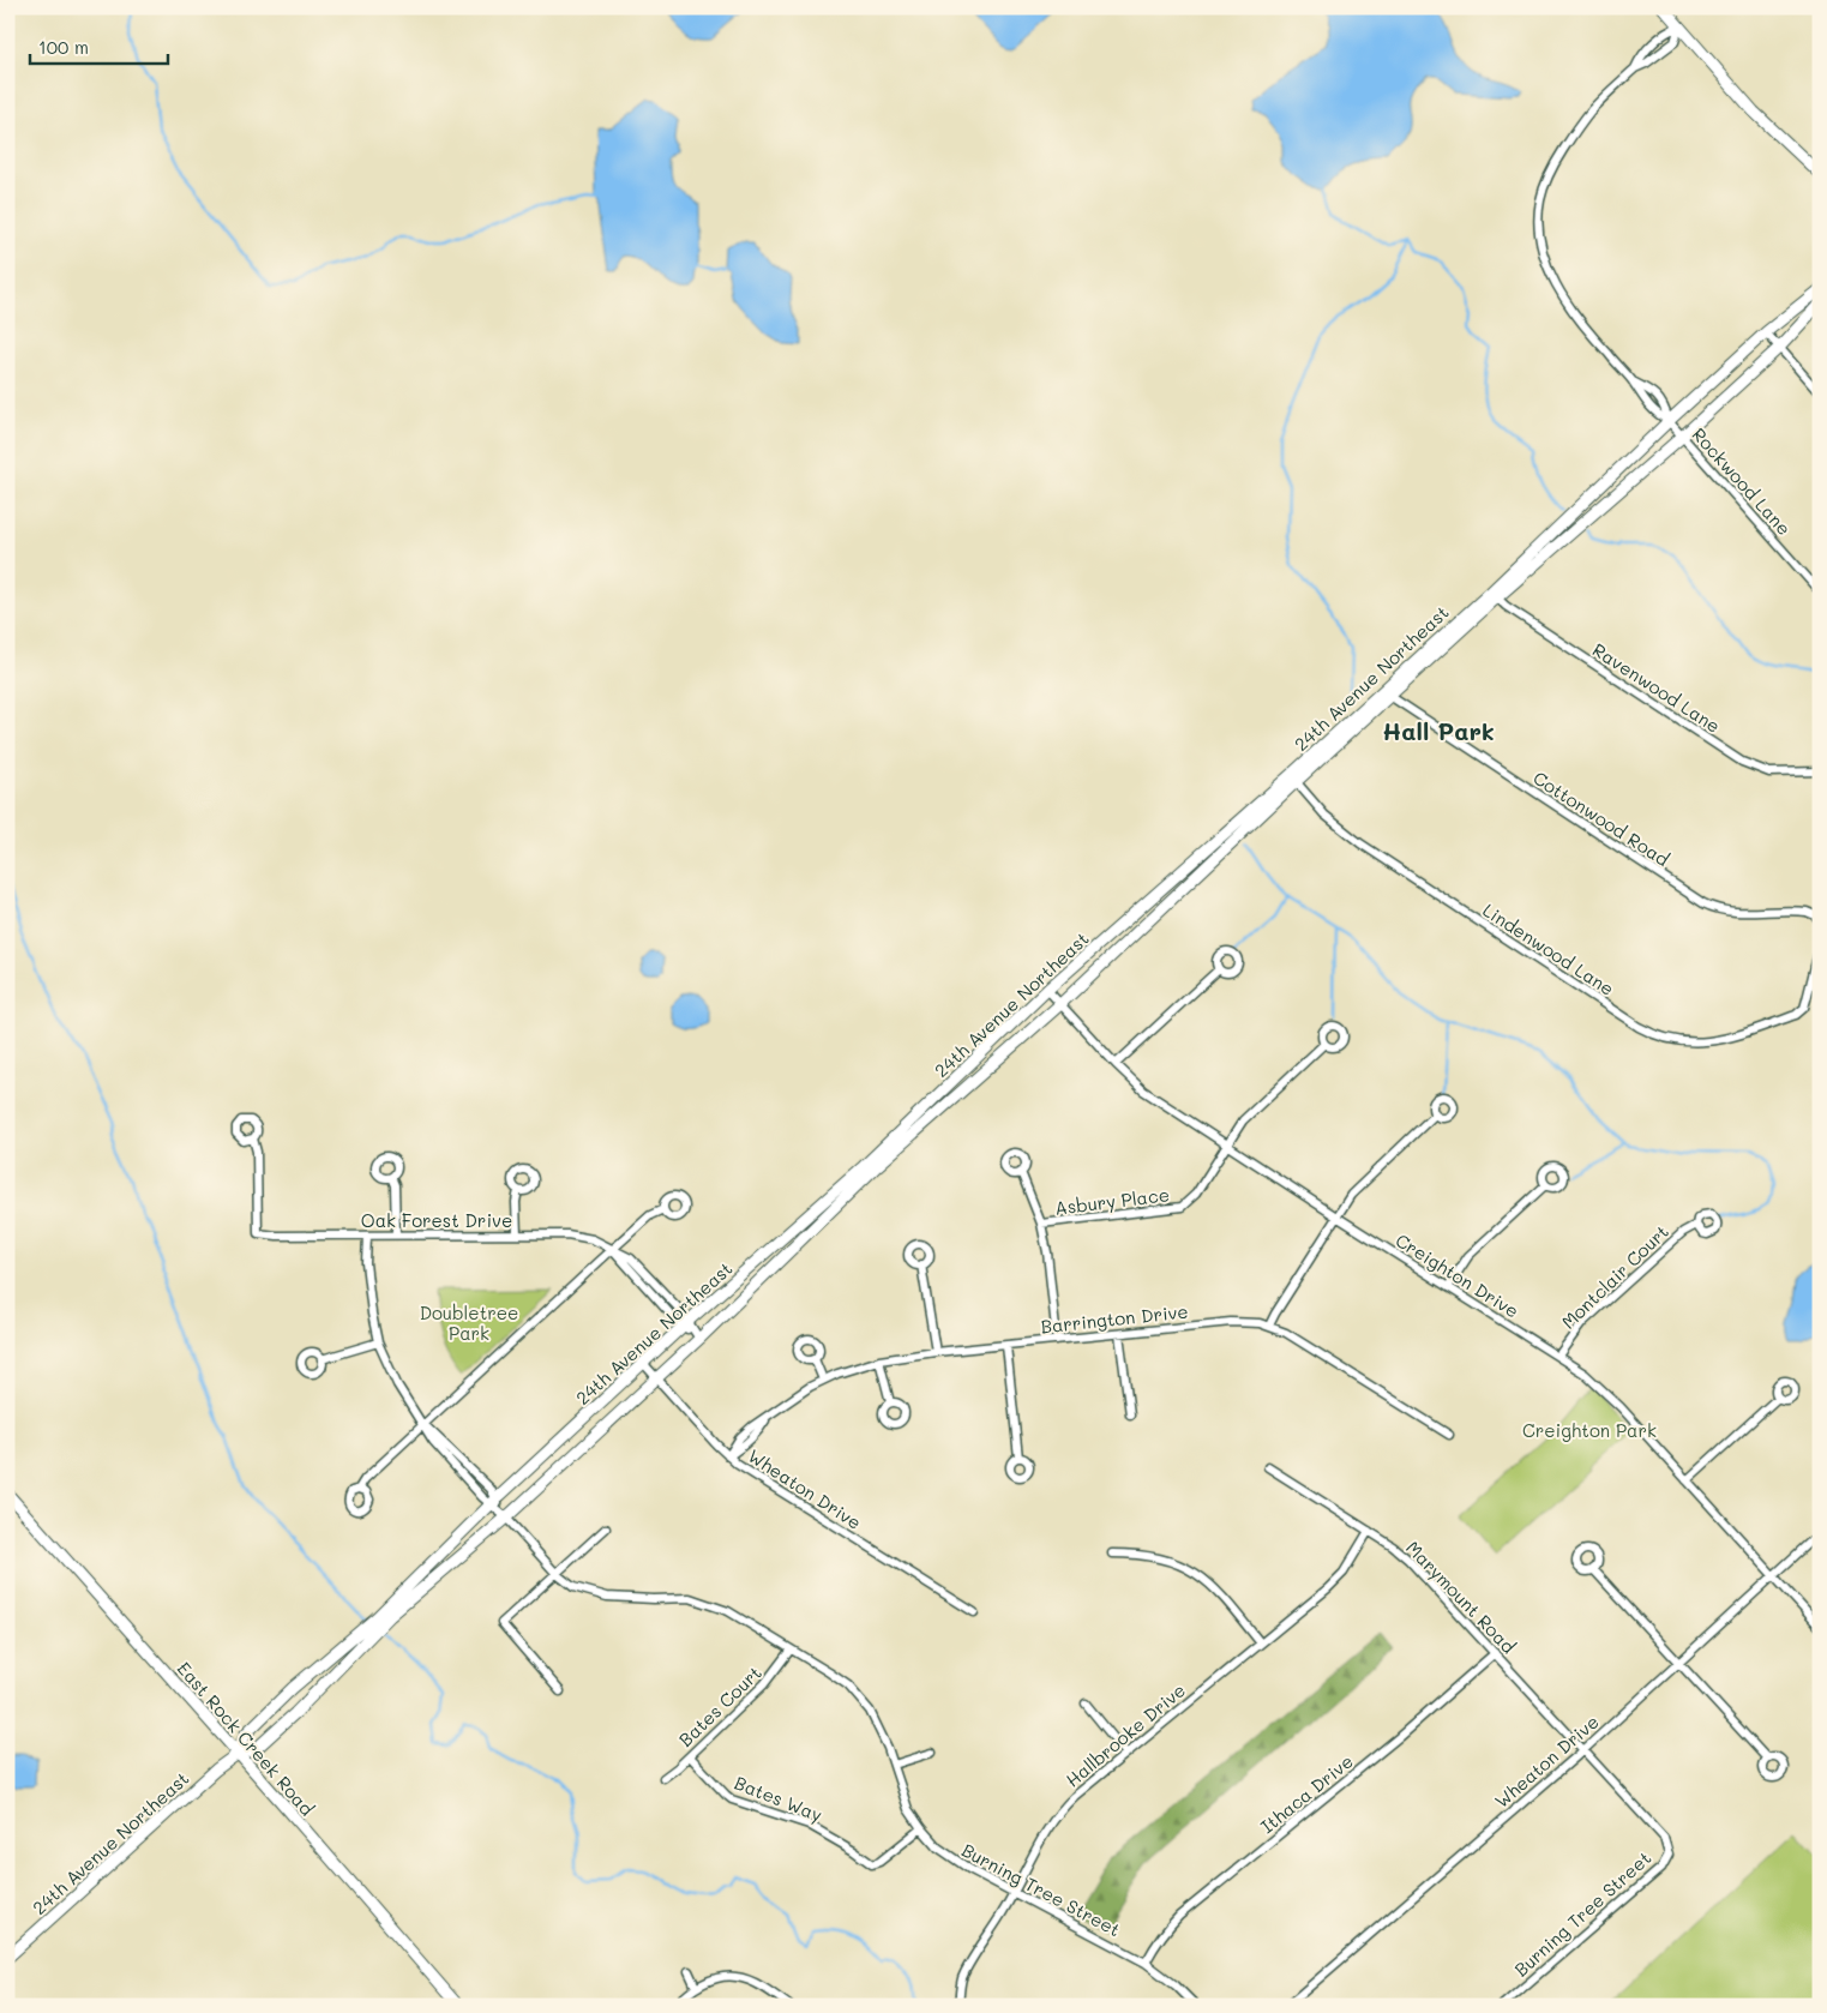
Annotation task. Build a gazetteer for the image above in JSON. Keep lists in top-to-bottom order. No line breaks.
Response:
{"streets":{"street":["Rockwood Lane","24th Avenue Northeast","Ravenwood Lane","Cottonwood Road","Lindenwood Lane","Asbury Place","Oak Forest Drive","Creighton Drive","Montclair Court","Barrington Drive","Wheaton Drive","Marymount Road","Bates Court","Hallbrooke Drive","East Rock Creek Road","Ithaca Drive","Bates Way","Burning Tree Street"]},"crossings":[["Rockwood Lane","24th Avenue Northeast"],["24th Avenue Northeast","Ravenwood Lane"],["24th Avenue Northeast","Cottonwood Road"],["24th Avenue Northeast","Lindenwood Lane"],["24th Avenue Northeast","Oak Forest Drive"],["24th Avenue Northeast","Creighton Drive"],["24th Avenue Northeast","Wheaton Drive"],["24th Avenue Northeast","East Rock Creek Road"],["24th Avenue Northeast","Burning Tree Street"],["Asbury Place","Creighton Drive"],["Oak Forest Drive","Burning Tree Street"],["Creighton Drive","Montclair Court"],["Creighton Drive","Wheaton Drive"],["Barrington Drive","Wheaton Drive"],["Wheaton Drive","Marymount Road"],["Marymount Road","Hallbrooke Drive"],["Marymount Road","Ithaca Drive"],["Marymount Road","Burning Tree Street"],["Bates Court","Bates Way"],["Bates Court","Burning Tree Street"],["Hallbrooke Drive","Burning Tree Street"],["Ithaca Drive","Burning Tree Street"],["Bates Way","Burning Tree Street"]],"districts":["Hall Park"],"parks":["Doubletree Park","Creighton Park"],"scale_bar":"100 m"}
